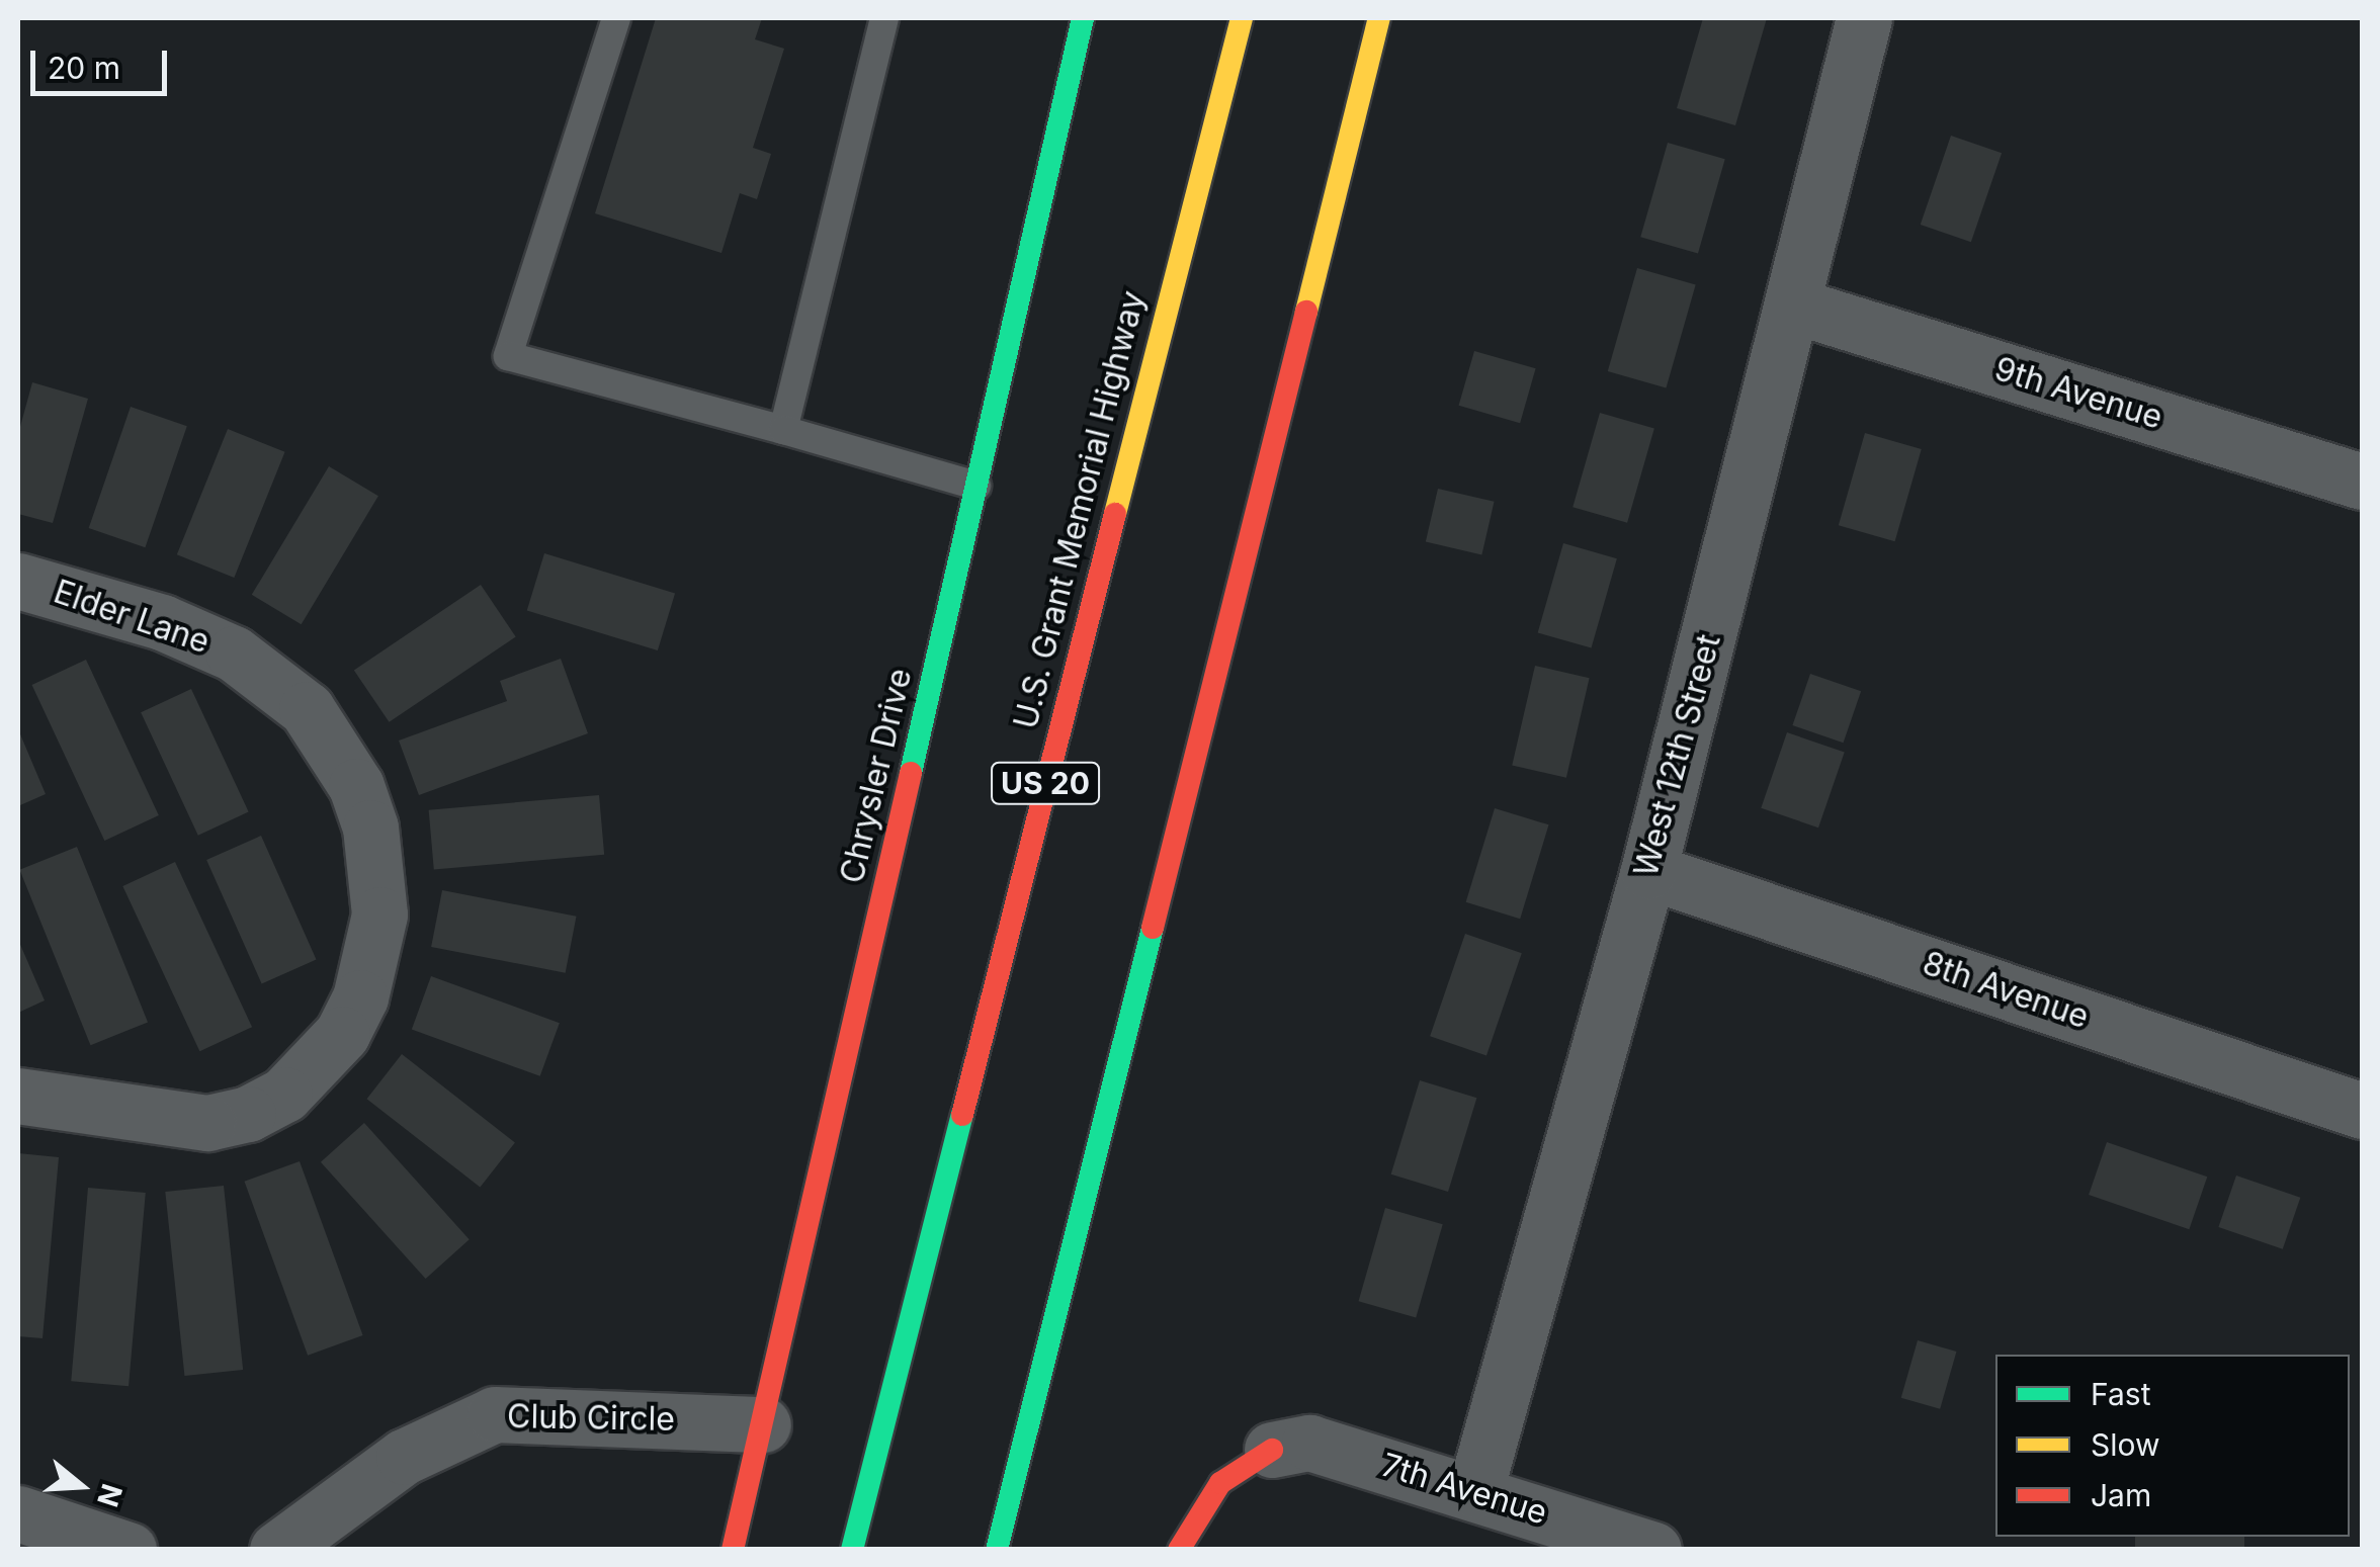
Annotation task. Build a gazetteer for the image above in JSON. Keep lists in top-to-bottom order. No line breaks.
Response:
{"streets":{"main road":["U.S. Grant Memorial Highway","Chrysler Drive","US 20"],"street":["9th Avenue","Elder Lane","West 12th Street","8th Avenue","Club Circle","7th Avenue"]},"crossings":[["9th Avenue","West 12th Street"],["West 12th Street","8th Avenue"],["West 12th Street","7th Avenue"],["Chrysler Drive","Club Circle"]],"legend":["Fast","Slow","Jam"],"scale_bar":"20 m","north":"right"}
